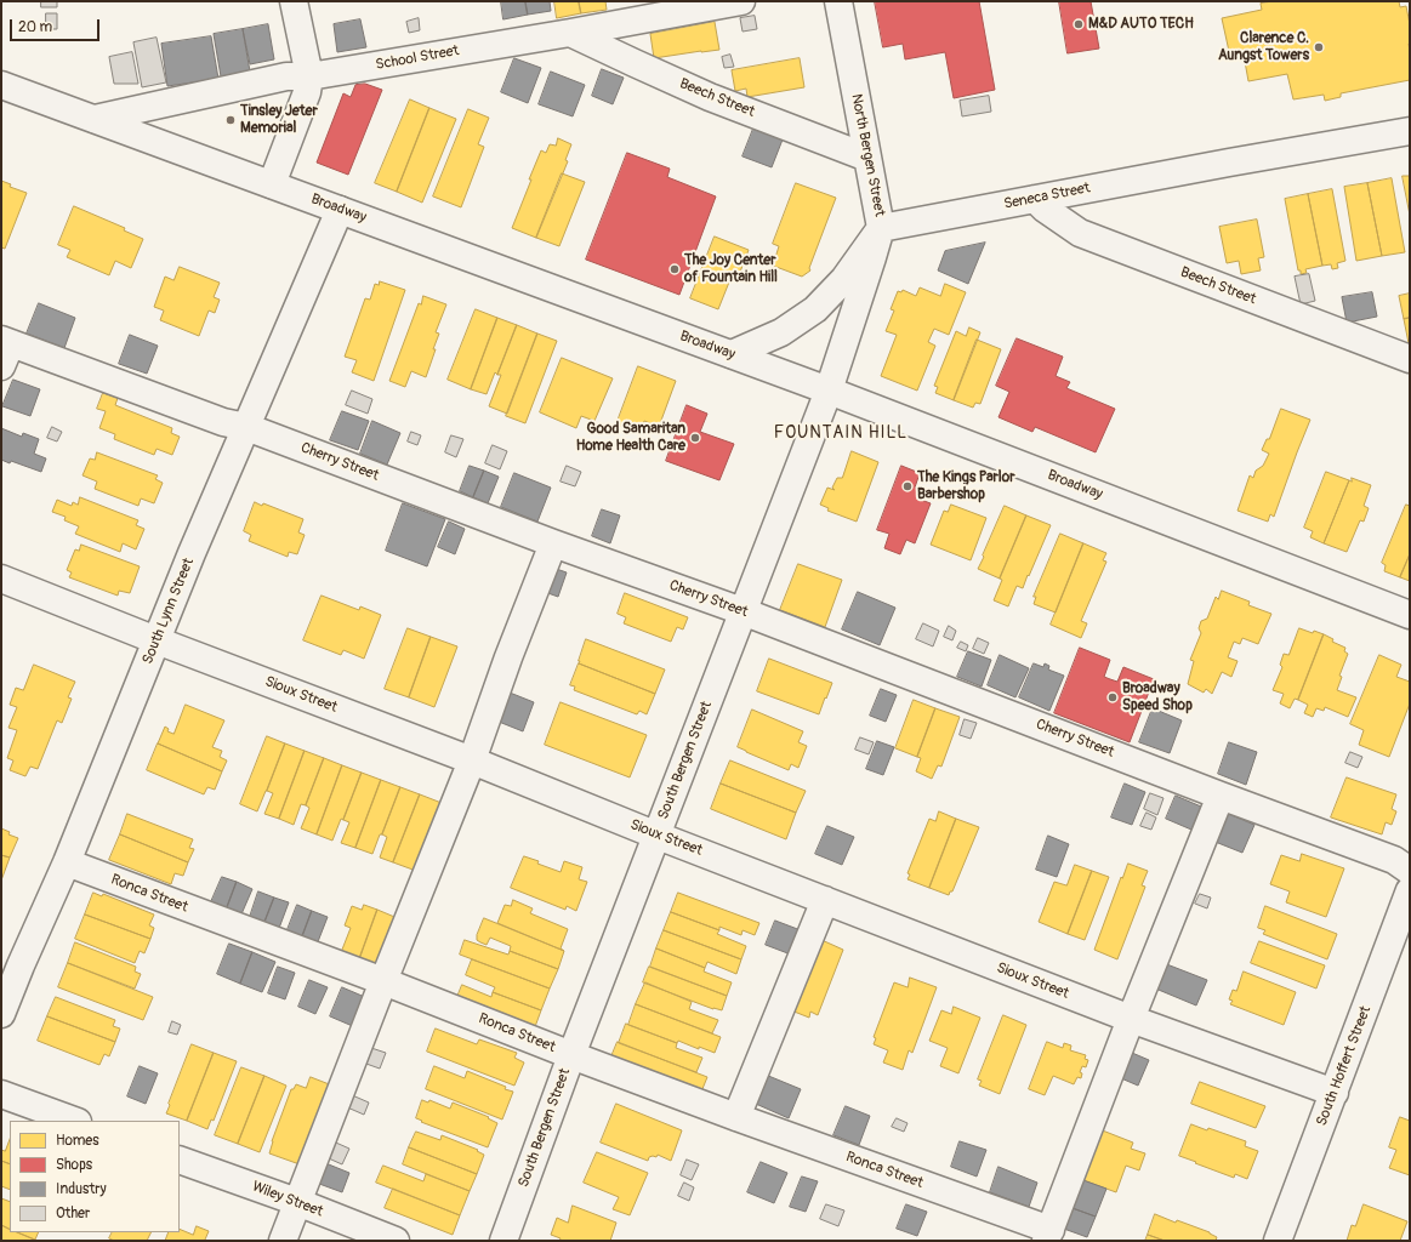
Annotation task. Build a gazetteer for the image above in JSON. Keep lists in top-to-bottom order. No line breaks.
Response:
{"streets":{"street":["School Street","Beech Street","North Bergen Street","Seneca Street","Broadway","Cherry Street","South Lynn Street","Sioux Street","South Bergen Street","Ronca Street","South Hoffert Street","Wiley Street"]},"crossings":[["School Street","Beech Street"],["School Street","Broadway"],["Beech Street","North Bergen Street"],["Beech Street","Seneca Street"],["North Bergen Street","Seneca Street"],["North Bergen Street","Broadway"],["North Bergen Street","South Bergen Street"],["Broadway","South Lynn Street"],["Broadway","South Bergen Street"],["Cherry Street","South Lynn Street"],["Cherry Street","South Bergen Street"],["South Lynn Street","Sioux Street"],["South Lynn Street","Ronca Street"],["Sioux Street","South Bergen Street"],["Sioux Street","South Hoffert Street"],["South Bergen Street","Ronca Street"]],"districts":["FOUNTAIN HILL"],"places":["M&D AUTO TECH","Clarence C. Aungst Towers","Tinsley Jeter Memorial","The Joy Center of Fountain Hill","Good Samaritan Home Health Care","The Kings Parlor Barbershop","Broadway Speed Shop"],"legend":["Homes","Shops","Industry","Other"],"scale_bar":"20 m"}
